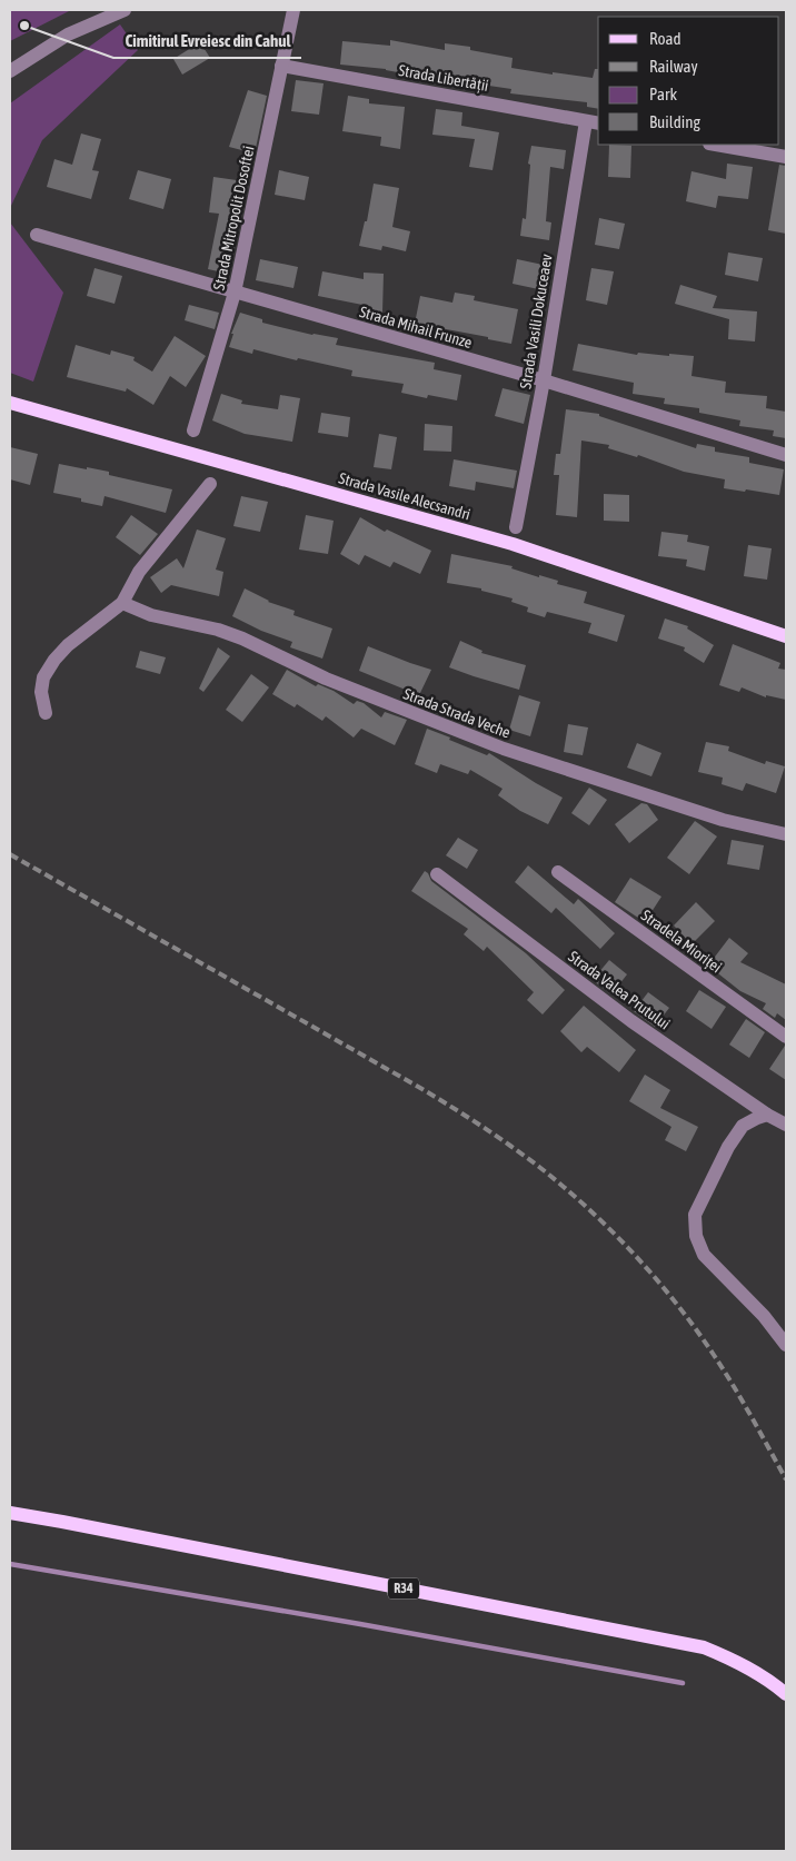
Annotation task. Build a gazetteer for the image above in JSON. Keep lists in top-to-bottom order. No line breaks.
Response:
{"streets":{"main road":["Strada Vasile Alecsandri","R34"],"street":["Strada Libertății","Strada Mitropolit Dosoftei","Strada Vasili Dokuceaev","Strada Mihail Frunze","Strada Strada Veche","Stradela Mioriței","Strada Valea Prutului"]},"crossings":[["Strada Libertății","Strada Mitropolit Dosoftei"],["Strada Libertății","Strada Vasili Dokuceaev"],["Strada Mitropolit Dosoftei","Strada Mihail Frunze"],["Strada Vasili Dokuceaev","Strada Mihail Frunze"]],"places":["Cimitirul Evreiesc din Cahul"],"legend":["Road","Railway","Park","Building"]}
